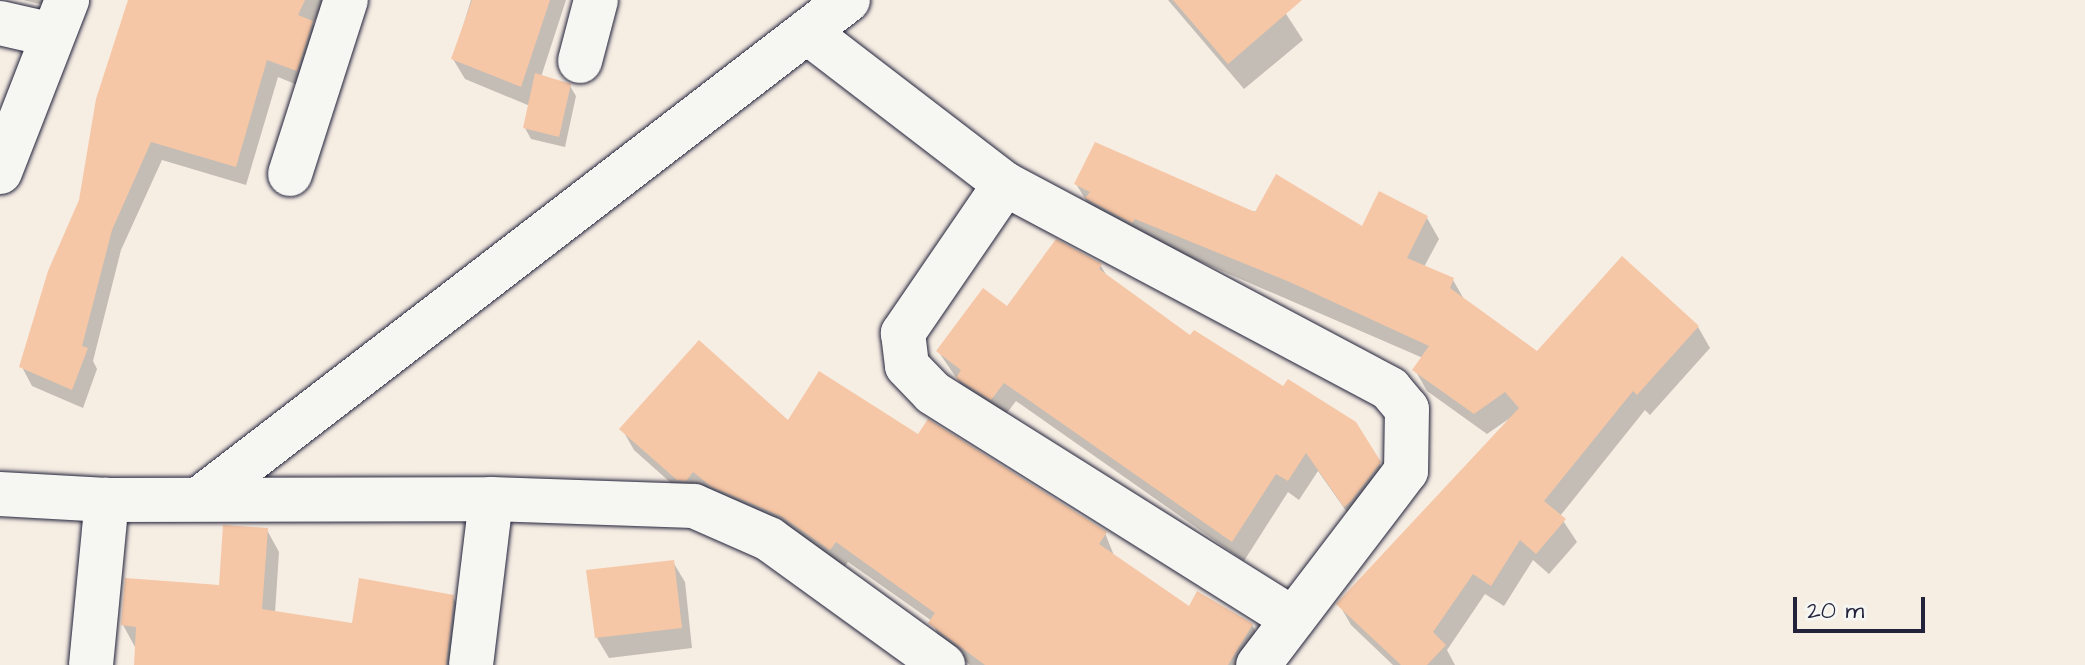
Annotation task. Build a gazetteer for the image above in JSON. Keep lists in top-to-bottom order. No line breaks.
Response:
{"scale_bar":"20 m"}
